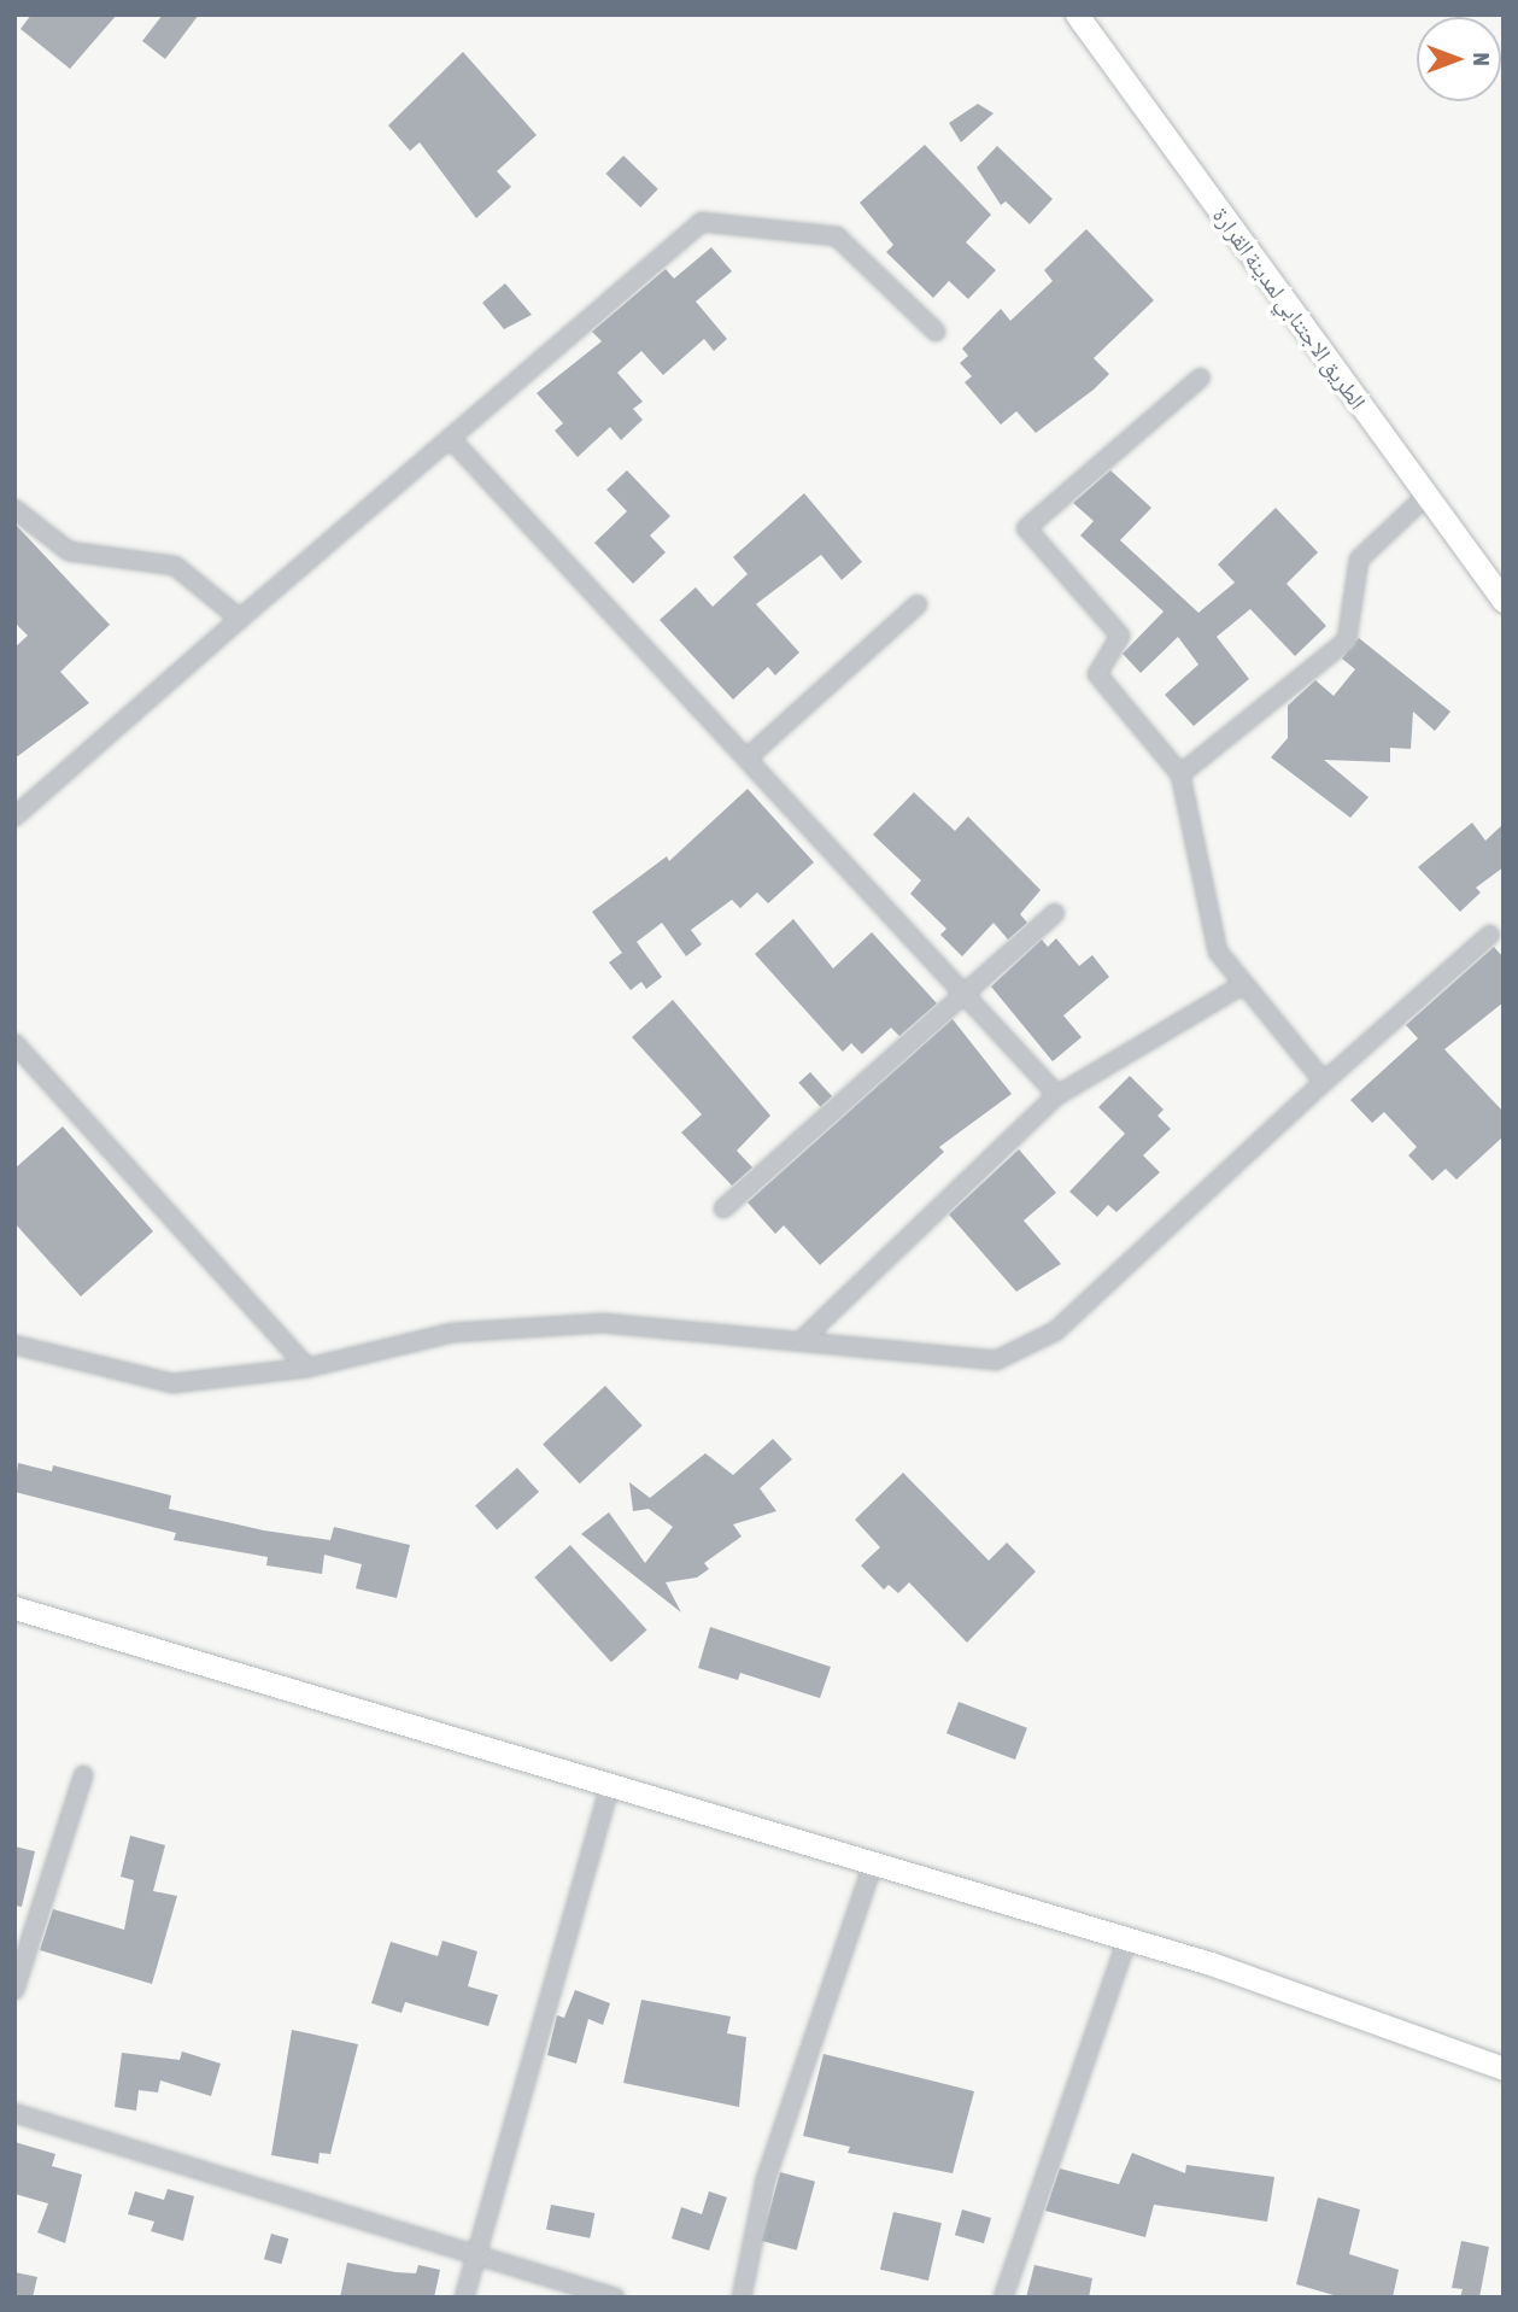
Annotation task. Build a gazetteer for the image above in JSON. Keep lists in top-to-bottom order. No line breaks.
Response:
{"streets":{"main road":["الطريق الاجتنابي لمدينة القرارة"]},"north":"right"}
